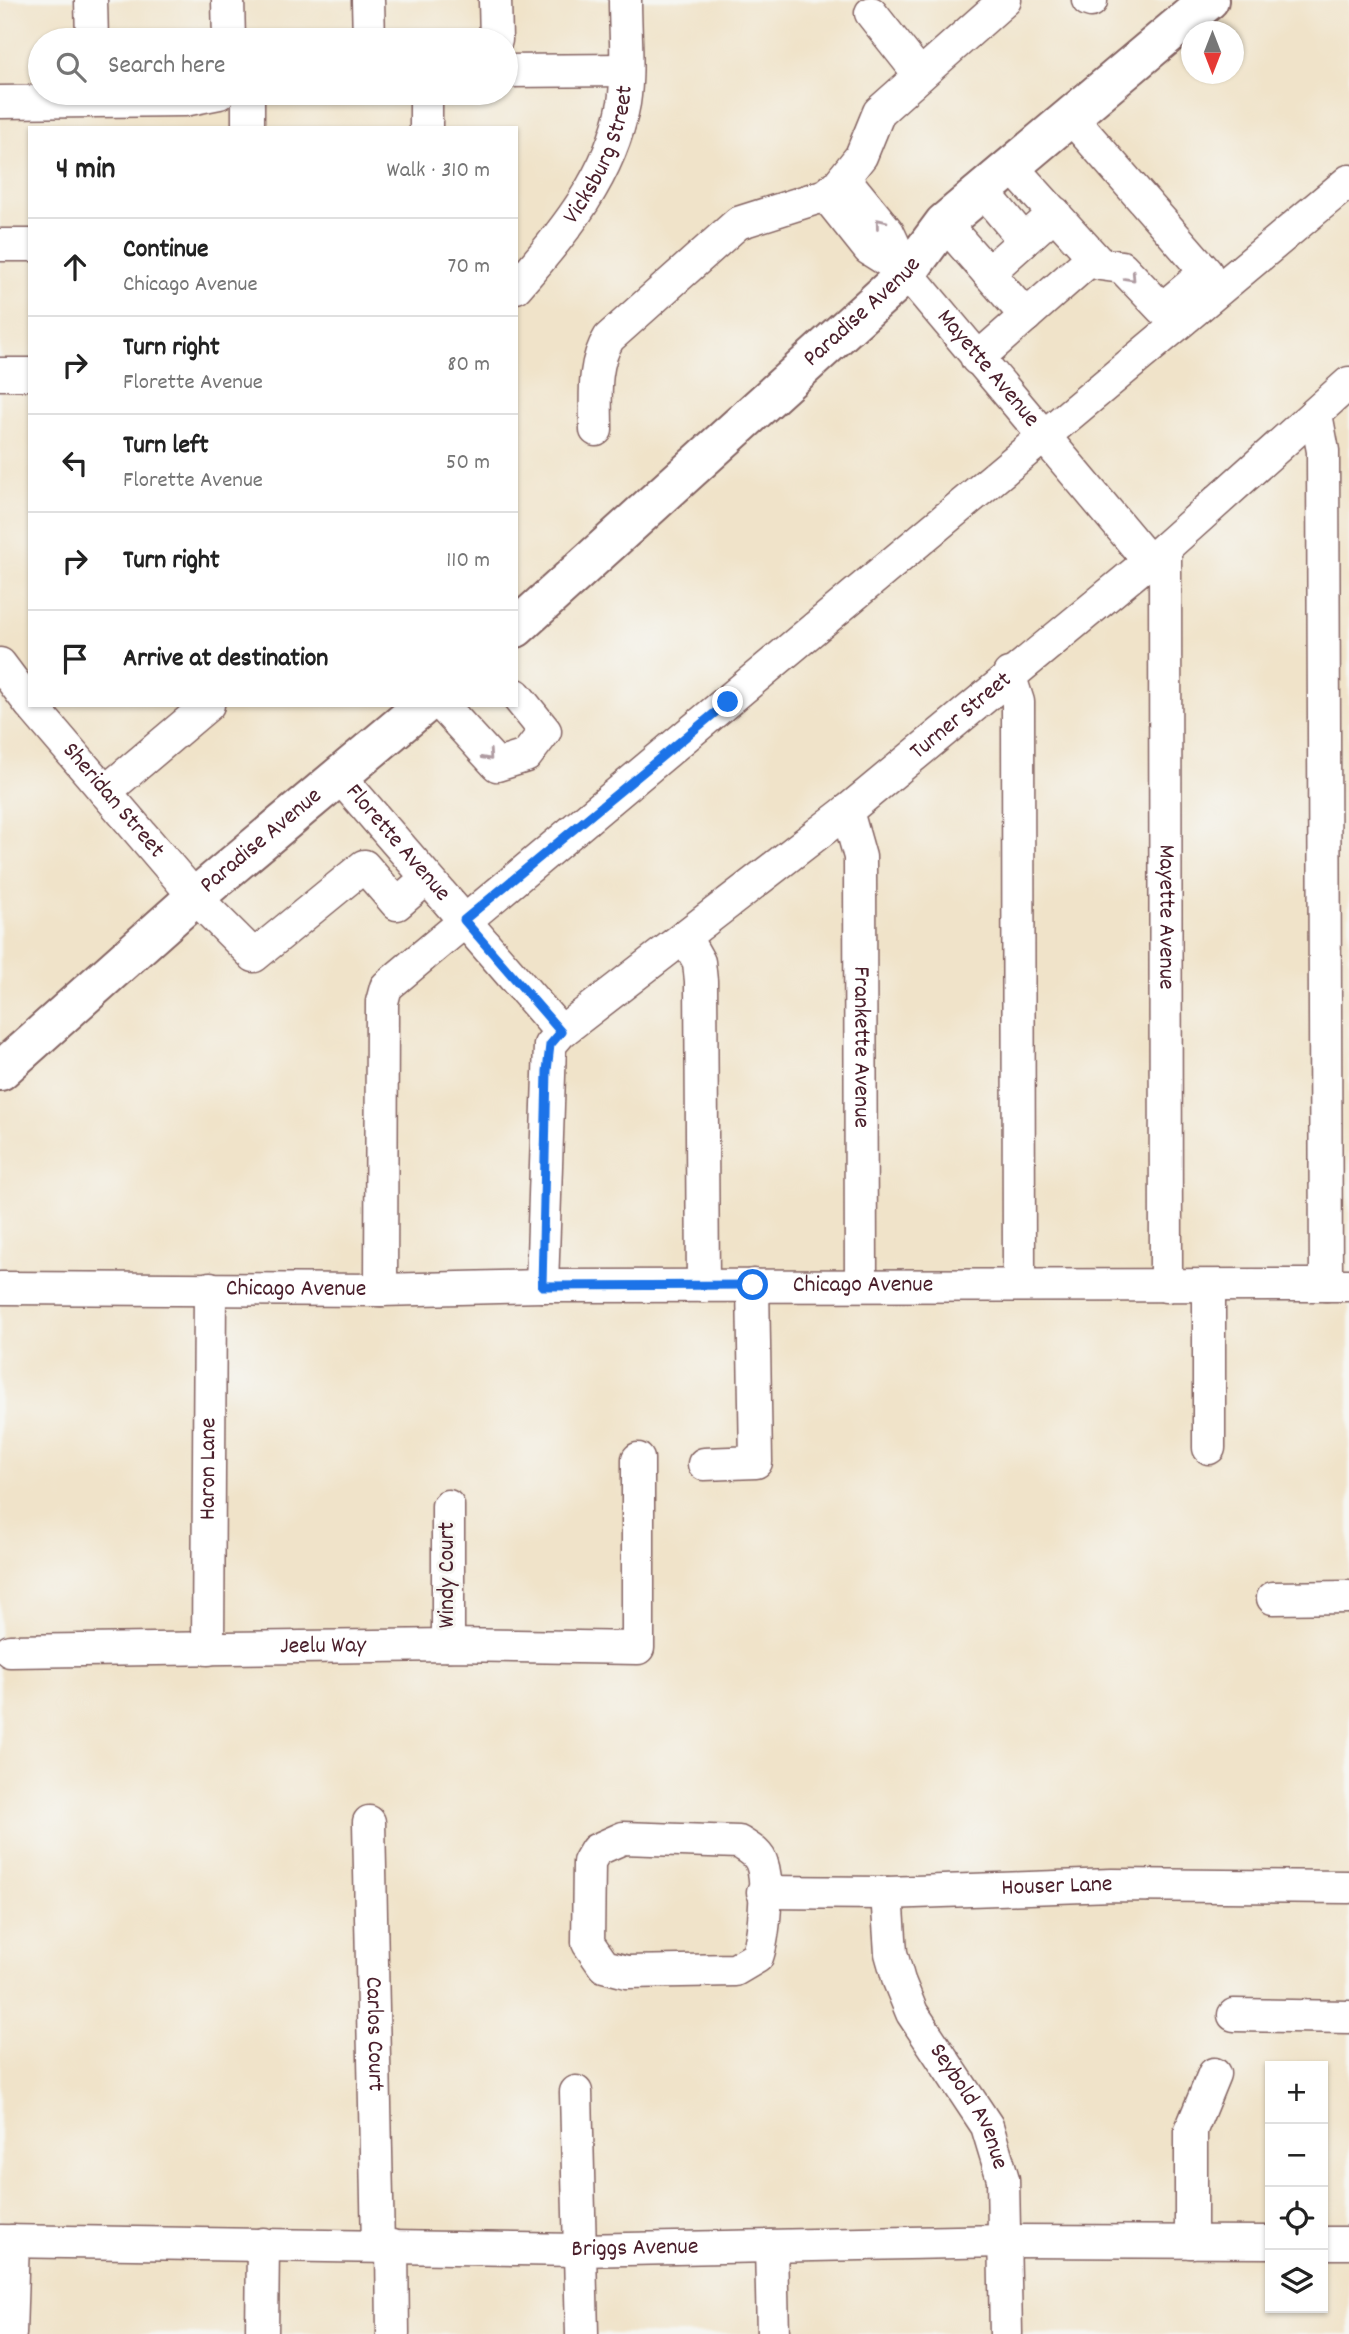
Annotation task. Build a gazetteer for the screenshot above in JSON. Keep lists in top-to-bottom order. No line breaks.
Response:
{"streets":{"main road":["Paradise Avenue"],"street":["Vicksburg Street","Mayette Avenue","Turner Street","Sheridan Street","Florette Avenue","Frankette Avenue","Chicago Avenue","Haron Lane","Windy Court","Jeelu Way","Houser Lane","Carlos Court","Seybold Avenue","Briggs Avenue"]},"crossings":[["Paradise Avenue","Mayette Avenue"],["Paradise Avenue","Sheridan Street"],["Paradise Avenue","Florette Avenue"],["Mayette Avenue","Turner Street"],["Mayette Avenue","Chicago Avenue"],["Turner Street","Florette Avenue"],["Turner Street","Frankette Avenue"],["Sheridan Street","Florette Avenue"],["Frankette Avenue","Chicago Avenue"],["Chicago Avenue","Haron Lane"],["Haron Lane","Jeelu Way"],["Windy Court","Jeelu Way"],["Houser Lane","Seybold Avenue"],["Carlos Court","Briggs Avenue"],["Seybold Avenue","Briggs Avenue"]],"north":"bottom","page":{"search":"Search here","heading":["4 min","Walk · 310 m"],"list":[["Continue","Chicago Avenue","70 m"],["Turn right","Florette Avenue","80 m"],["Turn left","Florette Avenue","50 m"],["Turn right","110 m"],"Arrive at destination"],"map_buttons":["+","−"]}}
